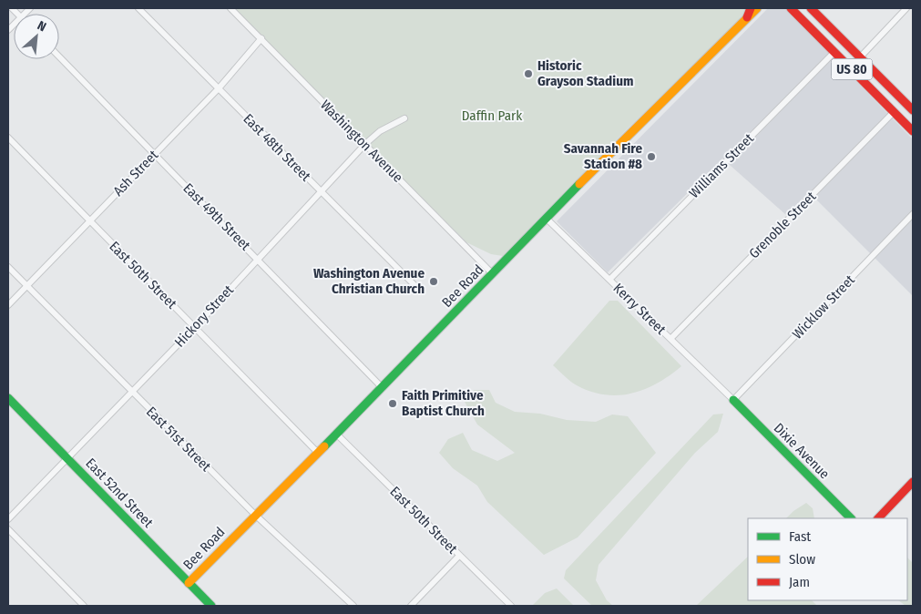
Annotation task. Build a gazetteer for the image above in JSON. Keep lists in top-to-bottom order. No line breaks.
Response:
{"streets":{"main road":["US 80","Bee Road","Dixie Avenue","East 52nd Street"],"street":["Washington Avenue","East 48th Street","Williams Street","Ash Street","East 49th Street","Grenoble Street","East 50th Street","Wicklow Street","Kerry Street","Hickory Street","East 51st Street"]},"crossings":[["US 80","Williams Street"],["US 80","Grenoble Street"],["Washington Avenue","Ash Street"],["Washington Avenue","Bee Road"],["Washington Avenue","Hickory Street"],["East 48th Street","Ash Street"],["East 48th Street","Hickory Street"],["Williams Street","Kerry Street"],["Ash Street","East 49th Street"],["Ash Street","East 50th Street"],["Ash Street","East 51st Street"],["East 49th Street","Bee Road"],["East 49th Street","Hickory Street"],["Grenoble Street","Kerry Street"],["East 50th Street","Bee Road"],["East 50th Street","Hickory Street"],["Bee Road","Kerry Street"],["Bee Road","East 51st Street"],["Bee Road","East 52nd Street"],["Wicklow Street","Kerry Street"],["Wicklow Street","Dixie Avenue"],["Kerry Street","Dixie Avenue"],["Hickory Street","East 51st Street"],["Hickory Street","East 52nd Street"]],"parks":["Daffin Park"],"places":["Historic Grayson Stadium","Savannah Fire Station #8","Washington Avenue Christian Church","Faith Primitive Baptist Church"],"legend":["Fast","Slow","Jam"],"north":"top right"}
